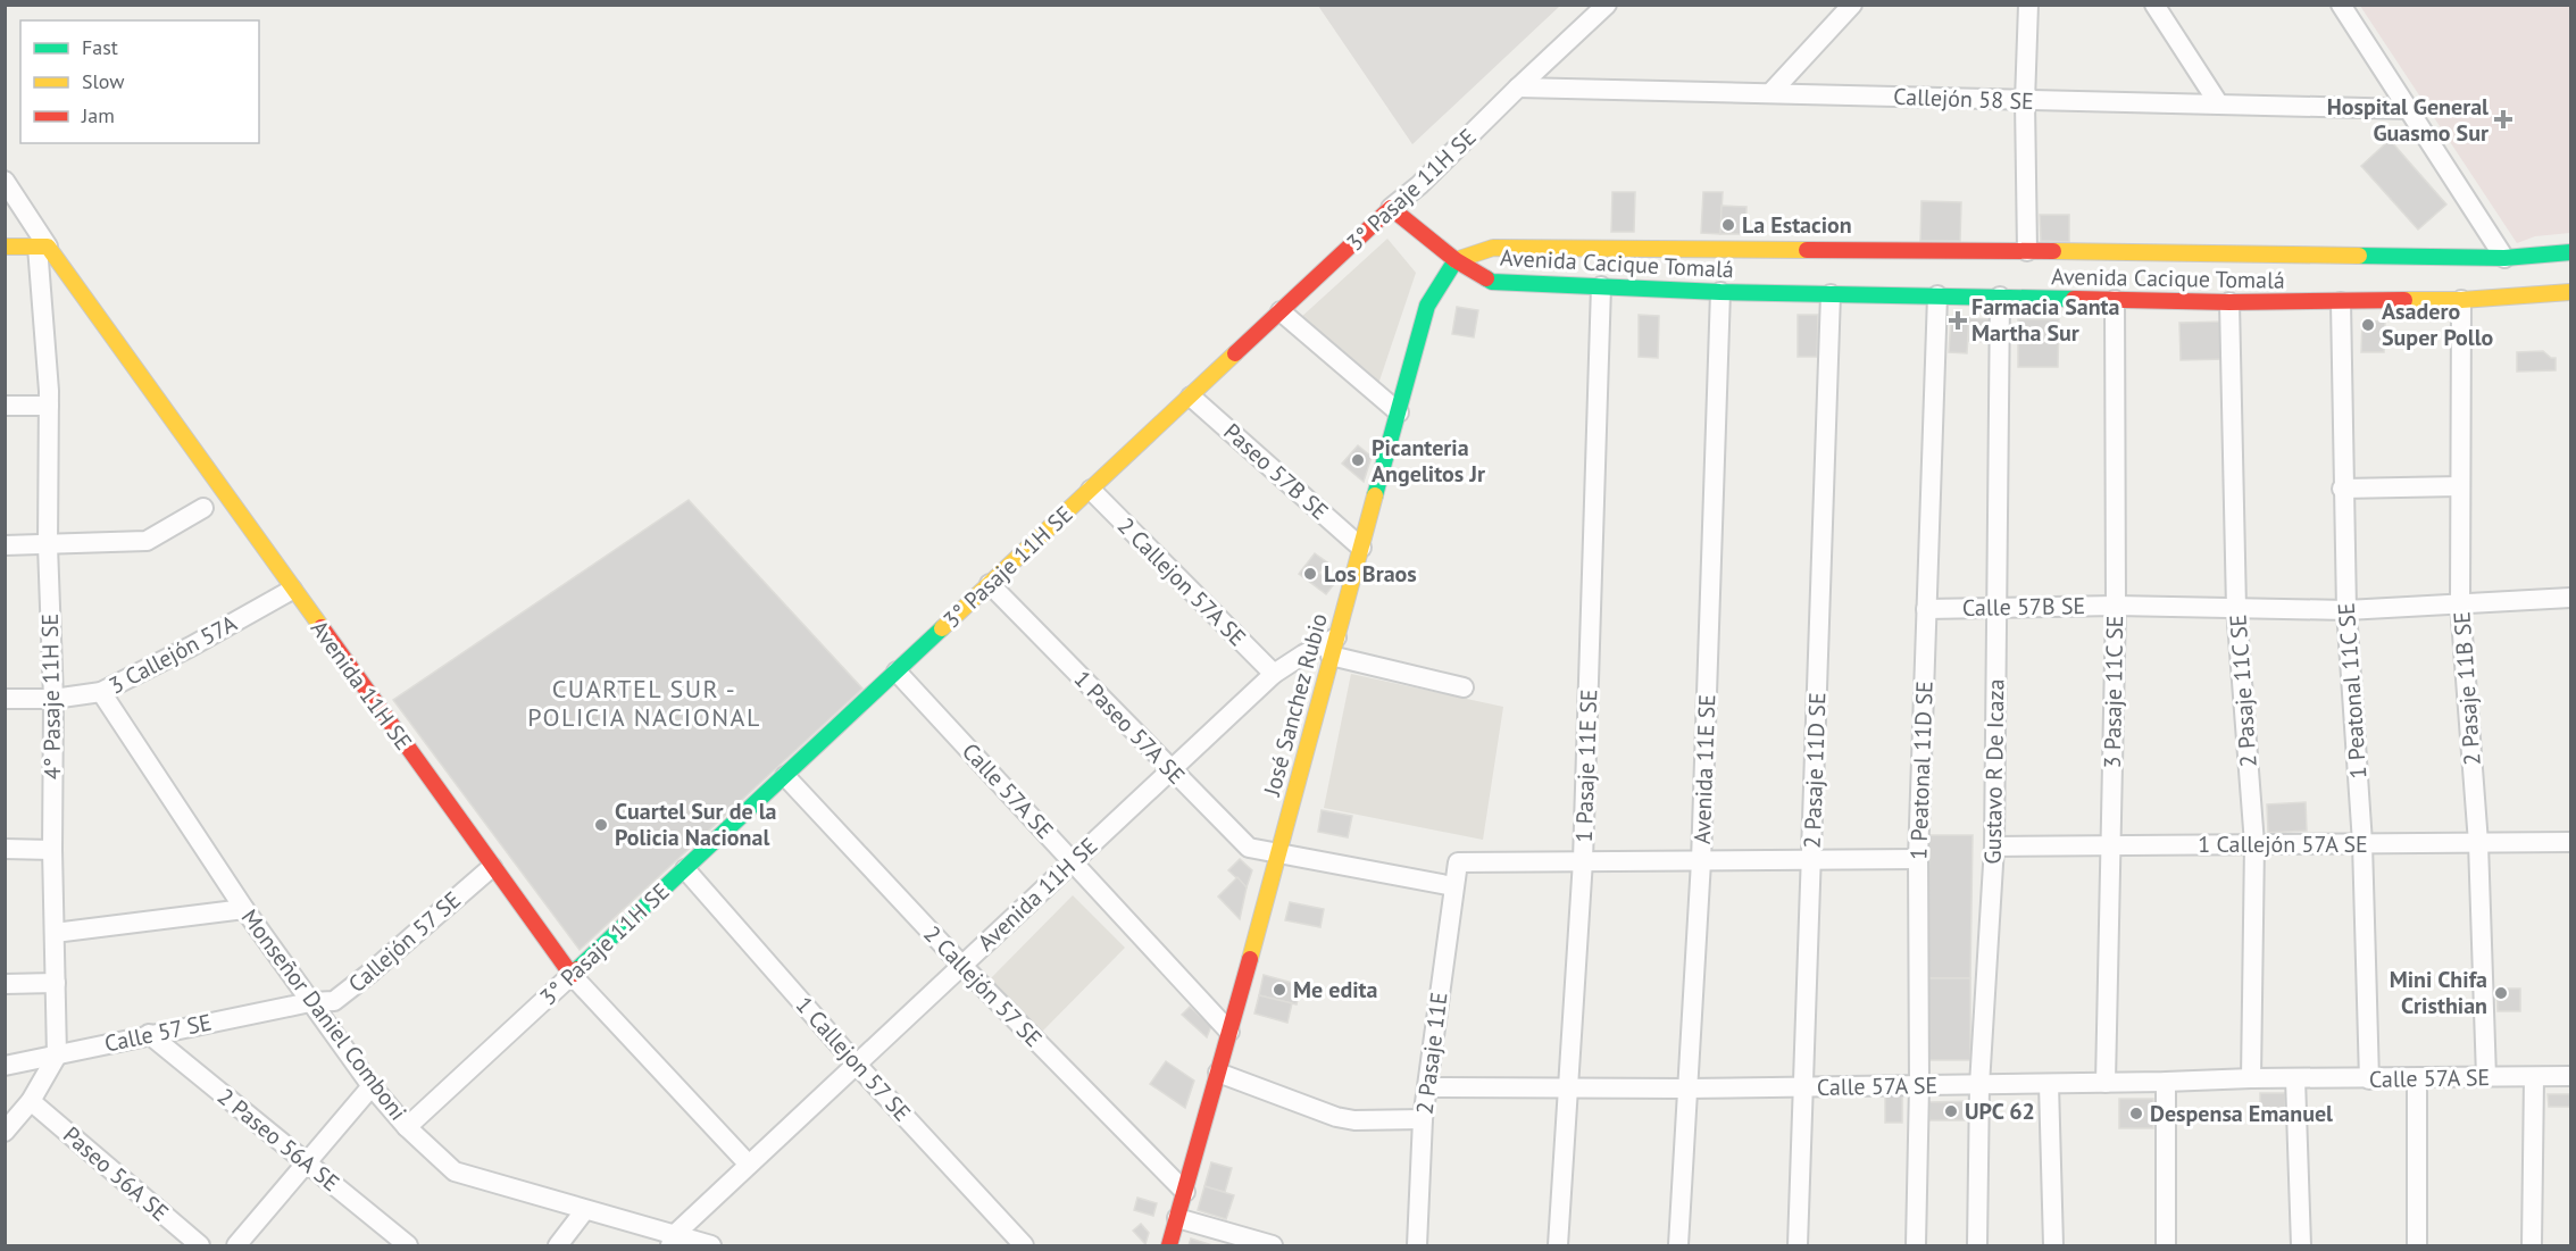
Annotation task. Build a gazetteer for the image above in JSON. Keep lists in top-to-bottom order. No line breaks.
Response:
{"streets":{"main road":["3° Pasaje 11H SE","Avenida Cacique Tomalá","Avenida 11H SE","José Sanchez Rubio"],"street":["Callejón 58 SE","Paseo 57B SE","2 Callejon 57A SE","Calle 57B SE","3 Callejón 57A","2 Pasaje 11B SE","2 Pasaje 11C SE","1 Peatonal 11C SE","3 Pasaje 11C SE","4° Pasaje 11H SE","1 Paseo 57A SE","1 Pasaje 11E SE","Avenida 11E SE","2 Pasaje 11D SE","1 Peatonal 11D SE","Gustavo R De Icaza","Calle 57A SE","1 Callejón 57A SE","Callejón 57 SE","2 Callejón 57 SE","Monseñor Daniel Comboni","Calle 57 SE","2 Pasaje 11E","1 Callejon 57 SE","2 Paseo 56A SE","Paseo 56A SE"]},"crossings":[["Callejón 58 SE","3° Pasaje 11H SE"],["3° Pasaje 11H SE","Paseo 57B SE"],["3° Pasaje 11H SE","2 Callejon 57A SE"],["3° Pasaje 11H SE","Avenida 11H SE"],["3° Pasaje 11H SE","1 Paseo 57A SE"],["3° Pasaje 11H SE","Calle 57A SE"],["3° Pasaje 11H SE","2 Callejón 57 SE"],["3° Pasaje 11H SE","Monseñor Daniel Comboni"],["3° Pasaje 11H SE","1 Callejon 57 SE"],["Avenida Cacique Tomalá","2 Pasaje 11B SE"],["Avenida Cacique Tomalá","2 Pasaje 11C SE"],["Avenida Cacique Tomalá","1 Peatonal 11C SE"],["Avenida Cacique Tomalá","3 Pasaje 11C SE"],["Avenida Cacique Tomalá","José Sanchez Rubio"],["Avenida Cacique Tomalá","1 Pasaje 11E SE"],["Avenida Cacique Tomalá","Avenida 11E SE"],["Avenida Cacique Tomalá","2 Pasaje 11D SE"],["Avenida Cacique Tomalá","1 Peatonal 11D SE"],["Avenida Cacique Tomalá","Gustavo R De Icaza"],["Paseo 57B SE","José Sanchez Rubio"],["2 Callejon 57A SE","Avenida 11H SE"],["Calle 57B SE","2 Pasaje 11B SE"],["Calle 57B SE","2 Pasaje 11C SE"],["Calle 57B SE","1 Peatonal 11C SE"],["Calle 57B SE","3 Pasaje 11C SE"],["Calle 57B SE","1 Peatonal 11D SE"],["Calle 57B SE","Gustavo R De Icaza"],["3 Callejón 57A","Avenida 11H SE"],["3 Callejón 57A","4° Pasaje 11H SE"],["3 Callejón 57A","Monseñor Daniel Comboni"],["Avenida 11H SE","4° Pasaje 11H SE"],["Avenida 11H SE","José Sanchez Rubio"],["Avenida 11H SE","1 Paseo 57A SE"],["Avenida 11H SE","Calle 57A SE"],["Avenida 11H SE","Callejón 57 SE"],["Avenida 11H SE","2 Callejón 57 SE"],["Avenida 11H SE","Monseñor Daniel Comboni"],["Avenida 11H SE","1 Callejon 57 SE"],["2 Pasaje 11B SE","Calle 57A SE"],["2 Pasaje 11B SE","1 Callejón 57A SE"],["2 Pasaje 11C SE","Calle 57A SE"],["2 Pasaje 11C SE","1 Callejón 57A SE"],["1 Peatonal 11C SE","Calle 57A SE"],["1 Peatonal 11C SE","1 Callejón 57A SE"],["3 Pasaje 11C SE","Calle 57A SE"],["3 Pasaje 11C SE","1 Callejón 57A SE"],["4° Pasaje 11H SE","Calle 57 SE"],["José Sanchez Rubio","1 Paseo 57A SE"],["José Sanchez Rubio","Calle 57A SE"],["José Sanchez Rubio","2 Callejón 57 SE"],["1 Pasaje 11E SE","Calle 57A SE"],["1 Pasaje 11E SE","2 Pasaje 11E"],["Avenida 11E SE","Calle 57A SE"],["2 Pasaje 11D SE","Calle 57A SE"],["1 Peatonal 11D SE","Calle 57A SE"],["Gustavo R De Icaza","Calle 57A SE"],["Gustavo R De Icaza","1 Callejón 57A SE"],["Calle 57A SE","2 Pasaje 11E"],["Callejón 57 SE","Monseñor Daniel Comboni"],["Callejón 57 SE","Calle 57 SE"],["Monseñor Daniel Comboni","Calle 57 SE"],["Calle 57 SE","2 Paseo 56A SE"]],"districts":["CUARTEL SUR - POLICIA NACIONAL"],"places":{"health":["Hospital General Guasmo Sur","Farmacia Santa Martha Sur"],"other":["La Estacion","Asadero Super Pollo","Picanteria Angelitos Jr","Los Braos","Cuartel Sur de la Policia Nacional","Me edita","Mini Chifa Cristhian","UPC 62","Despensa Emanuel"]},"legend":["Fast","Slow","Jam"]}
